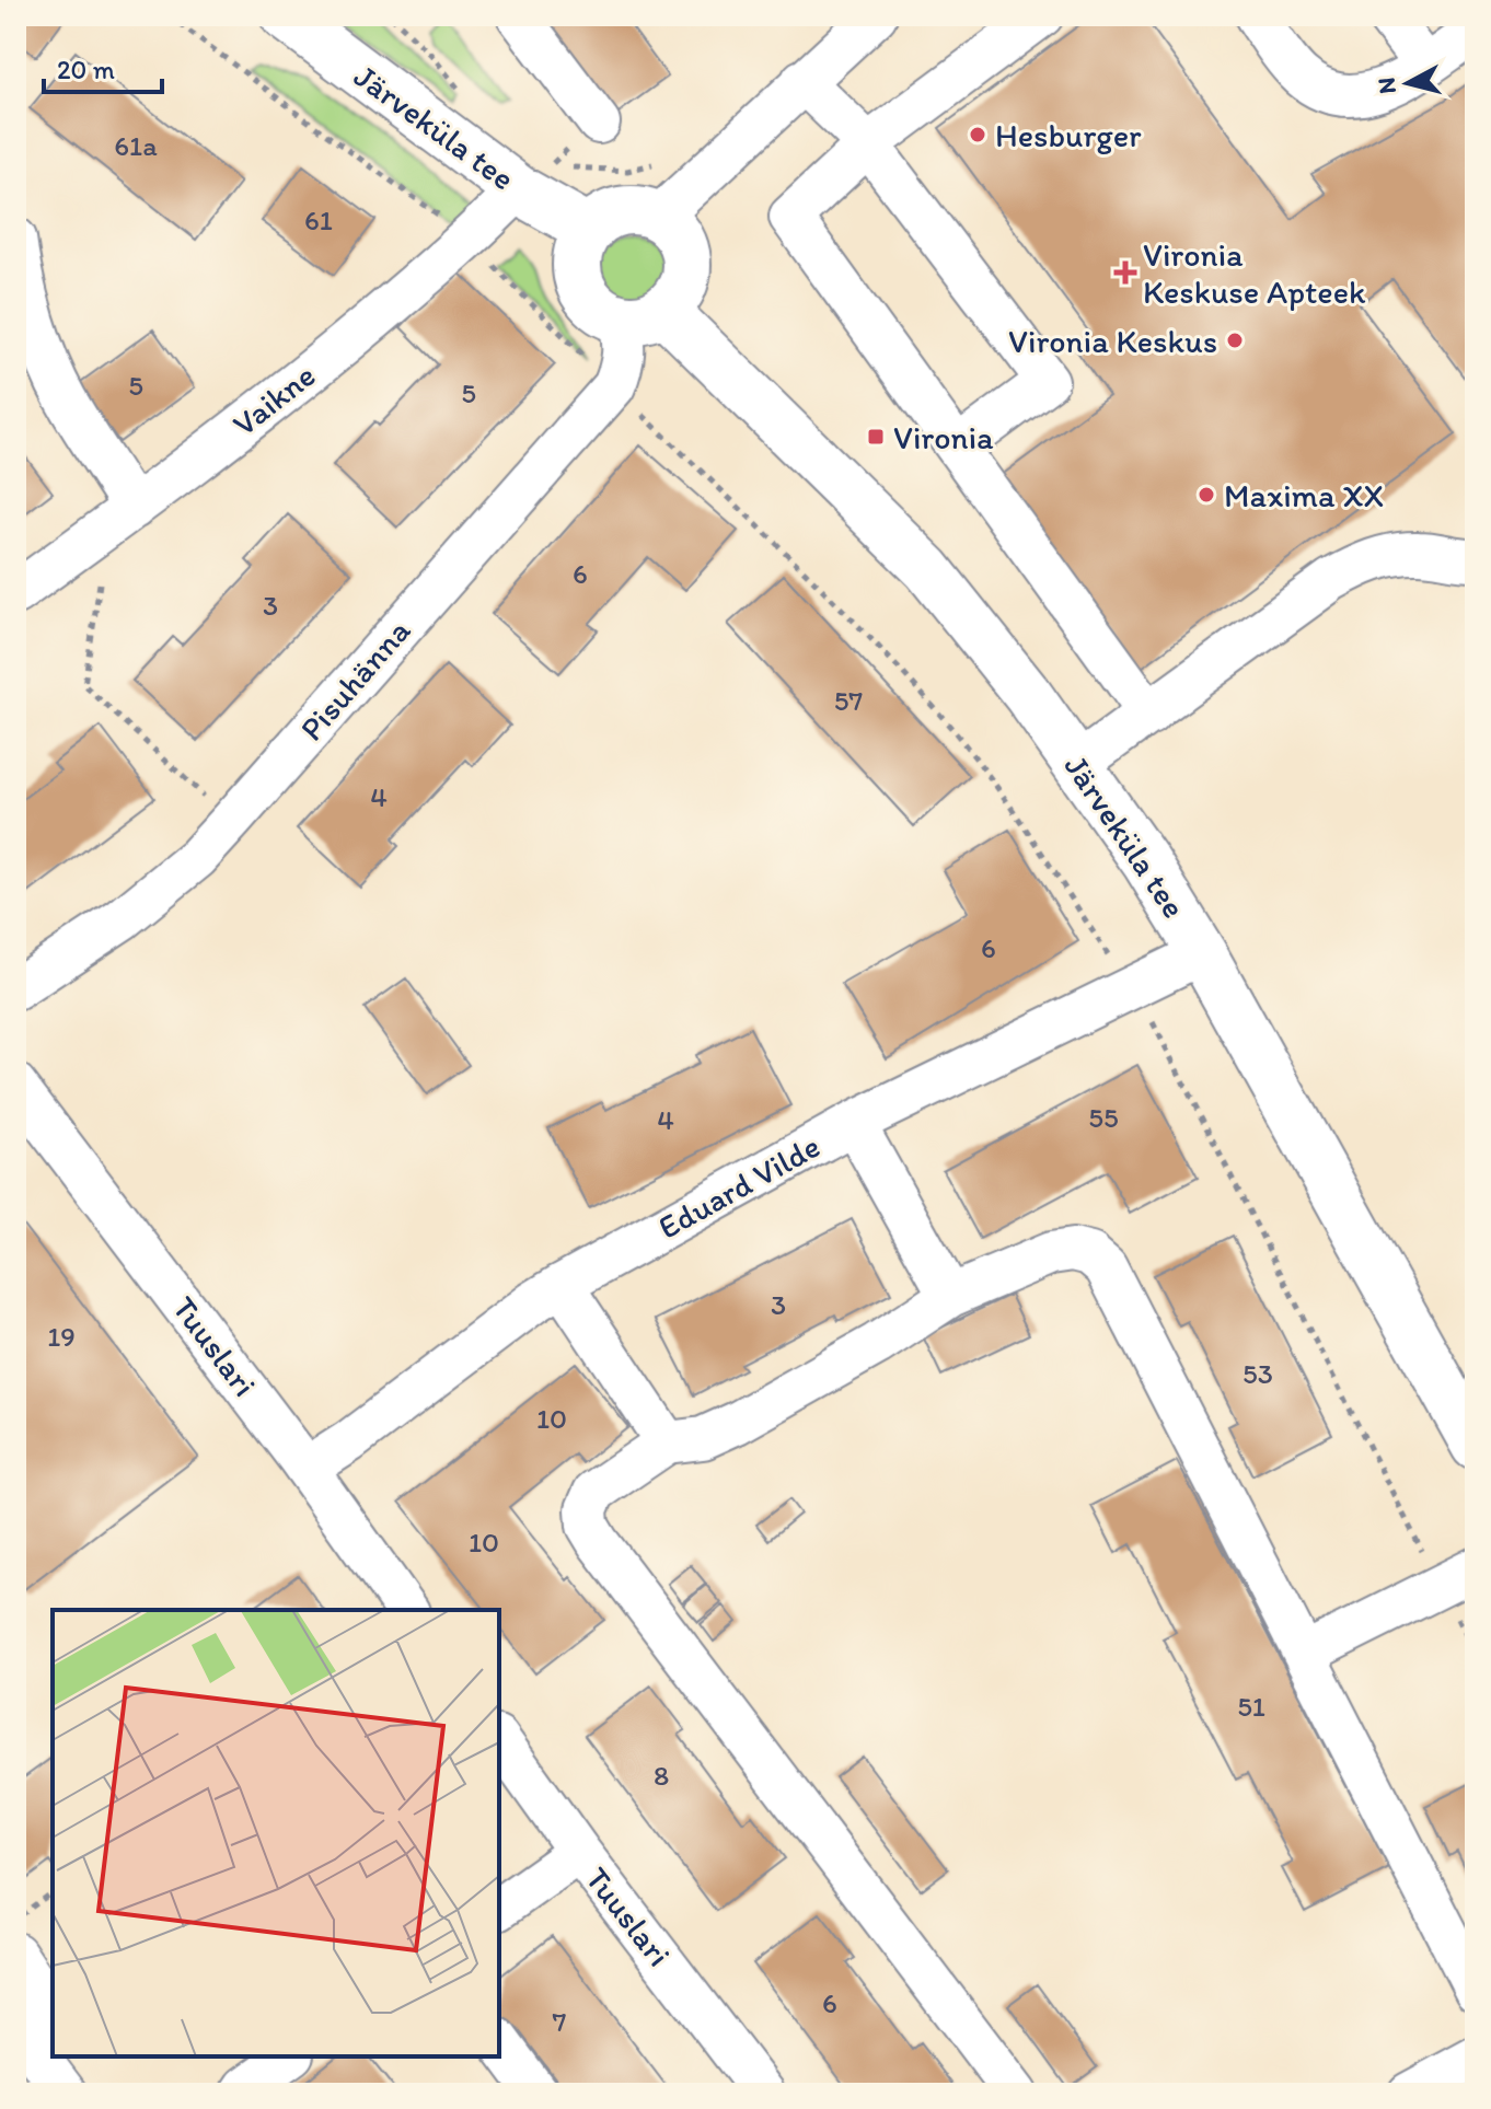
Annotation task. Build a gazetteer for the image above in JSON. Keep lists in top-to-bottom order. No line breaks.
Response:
{"streets":{"main road":["Järveküla tee"],"street":["Vaikne","Pisuhänna","Eduard Vilde","Tuuslari"]},"crossings":[["Järveküla tee","Vaikne"],["Järveküla tee","Pisuhänna"],["Järveküla tee","Eduard Vilde"],["Eduard Vilde","Tuuslari"]],"places":{"other":["Hesburger","Vironia Keskus","Maxima XX"],"health":["Vironia Keskuse Apteek"],"transit":["Vironia"]},"house_numbers":["61a","61","5","5","6","3","57","4","6","55","4","3","19","53","10","10","51","8","6","7"],"scale_bar":"20 m","north":"left"}
